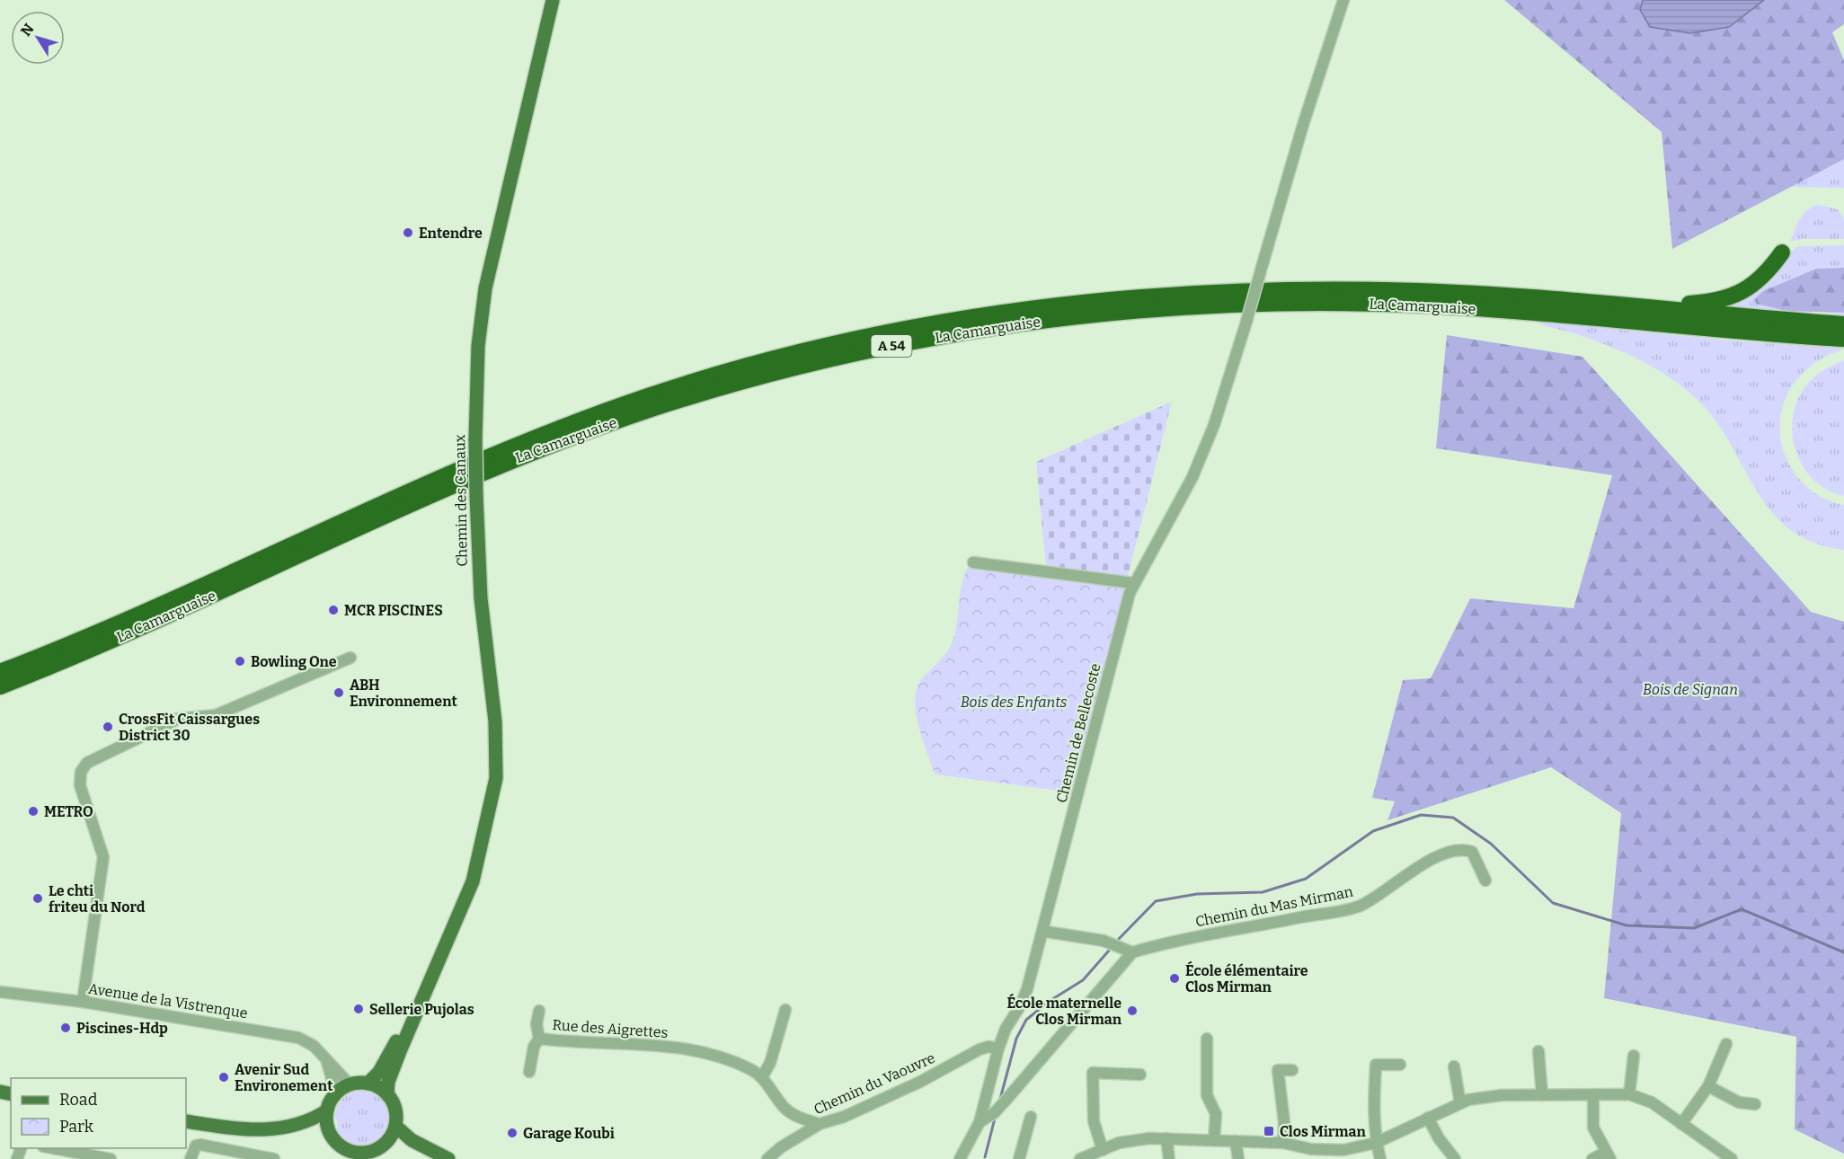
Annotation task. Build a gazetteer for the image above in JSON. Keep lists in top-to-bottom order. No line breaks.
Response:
{"streets":{"highway":["La Camarguaise","A 54"],"main road":["Chemin des Canaux"],"street":["Chemin de Bellecoste","Chemin du Mas Mirman","Avenue de la Vistrenque","Rue des Aigrettes","Chemin du Vaouvre"]},"crossings":[["Chemin des Canaux","Avenue de la Vistrenque"],["Chemin de Bellecoste","Chemin du Vaouvre"],["Rue des Aigrettes","Chemin du Vaouvre"]],"parks":["Bois de Signan","Bois des Enfants"],"places":{"other":["Entendre","MCR PISCINES","Bowling One","ABH Environnement","CrossFit Caissargues District 30","METRO","Le chti friteu du Nord","École élémentaire Clos Mirman","Sellerie Pujolas","École maternelle Clos Mirman","Piscines-Hdp","Avenir Sud Environement","Garage Koubi"],"transit":["Clos Mirman"]},"legend":["Road","Park"],"north":"top left"}
